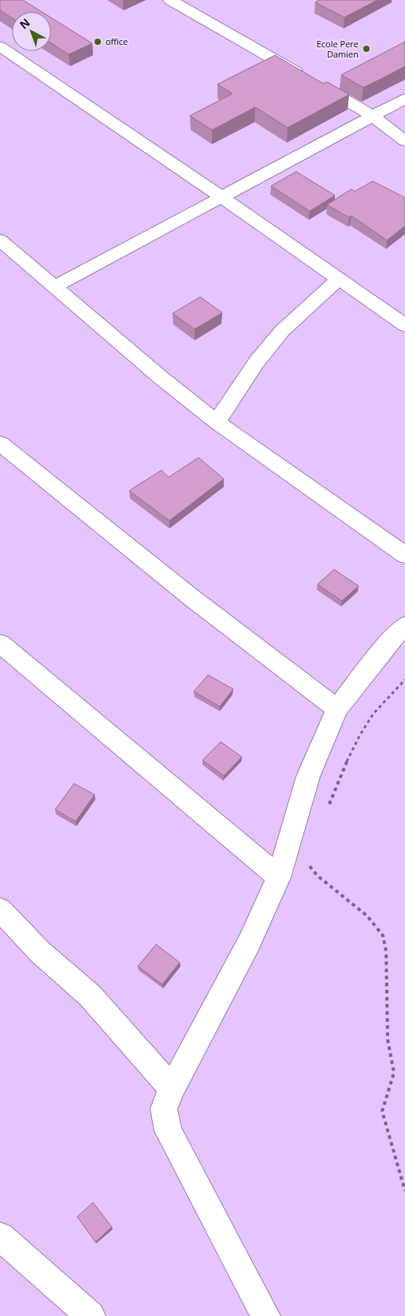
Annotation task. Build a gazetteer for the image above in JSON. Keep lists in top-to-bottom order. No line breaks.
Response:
{"places":["office","Ecole Pere Damien"],"north":"top left"}
